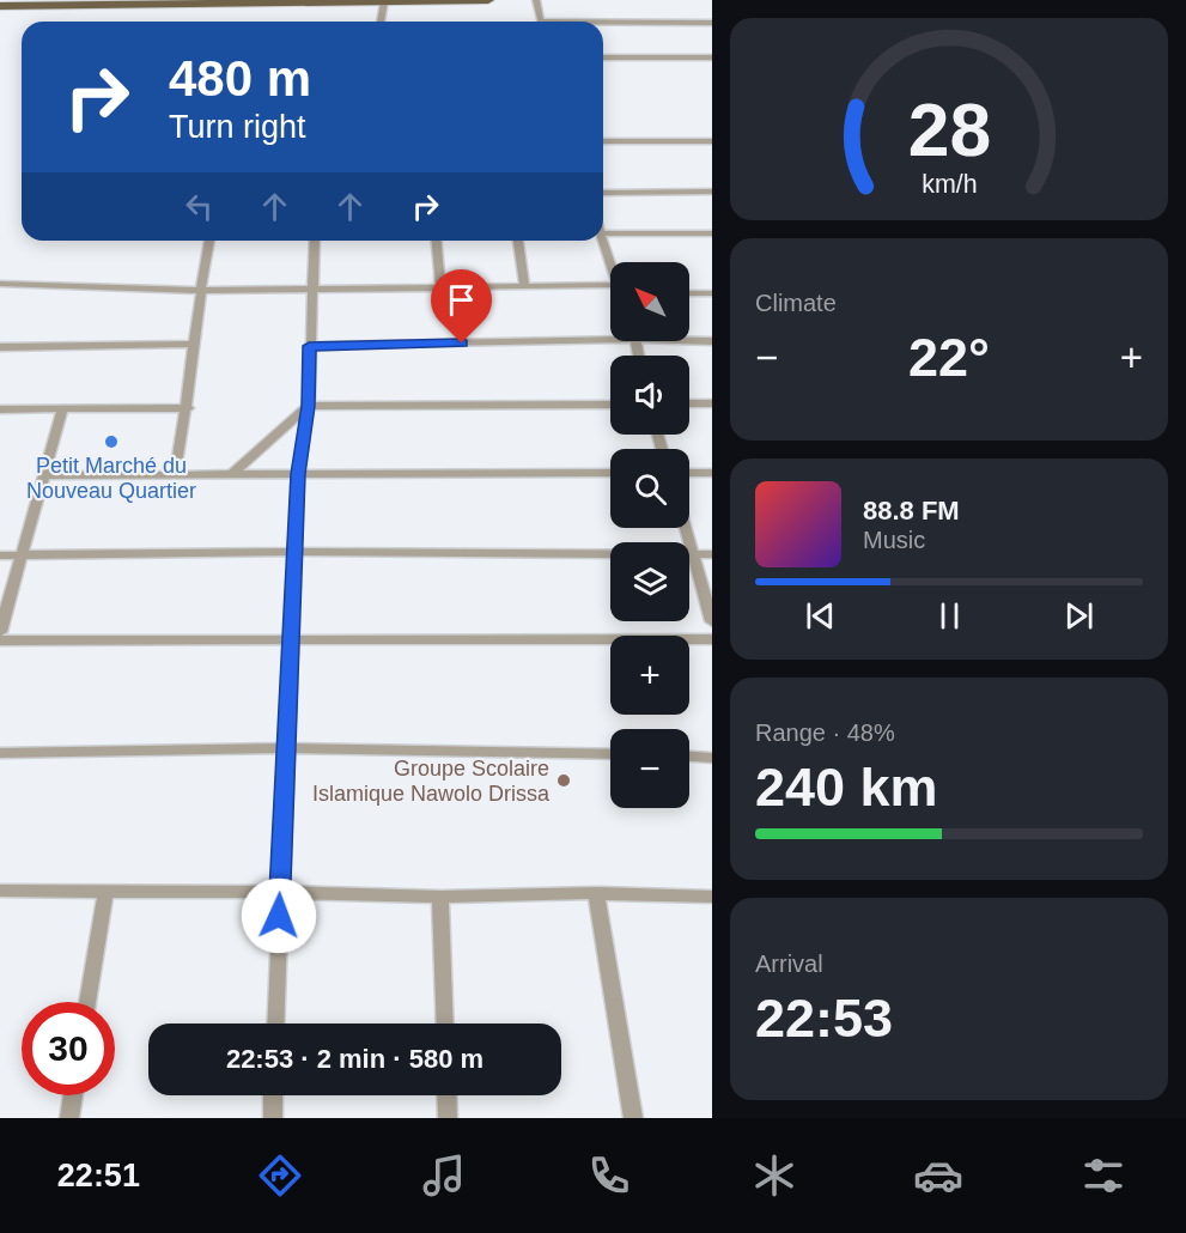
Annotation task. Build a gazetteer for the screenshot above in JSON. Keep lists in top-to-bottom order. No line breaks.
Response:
{"places":["Petit Marché du Nouveau Quartier","Groupe Scolaire Islamique Nawolo Drissa"],"north":"top left","page":{"turn":["480 m","Turn right"],"tile":["Climate",["Range · 48%","240 km"],["Arrival","22:53"]],"map_buttons":["+","−"],"heat":["−","22°","+"],"song":["88.8 FM","Music"],"limit":"30","trip":"22:53 · 2 min · 580 m","tabs":"22:51","gauge":["28","km/h"]}}
